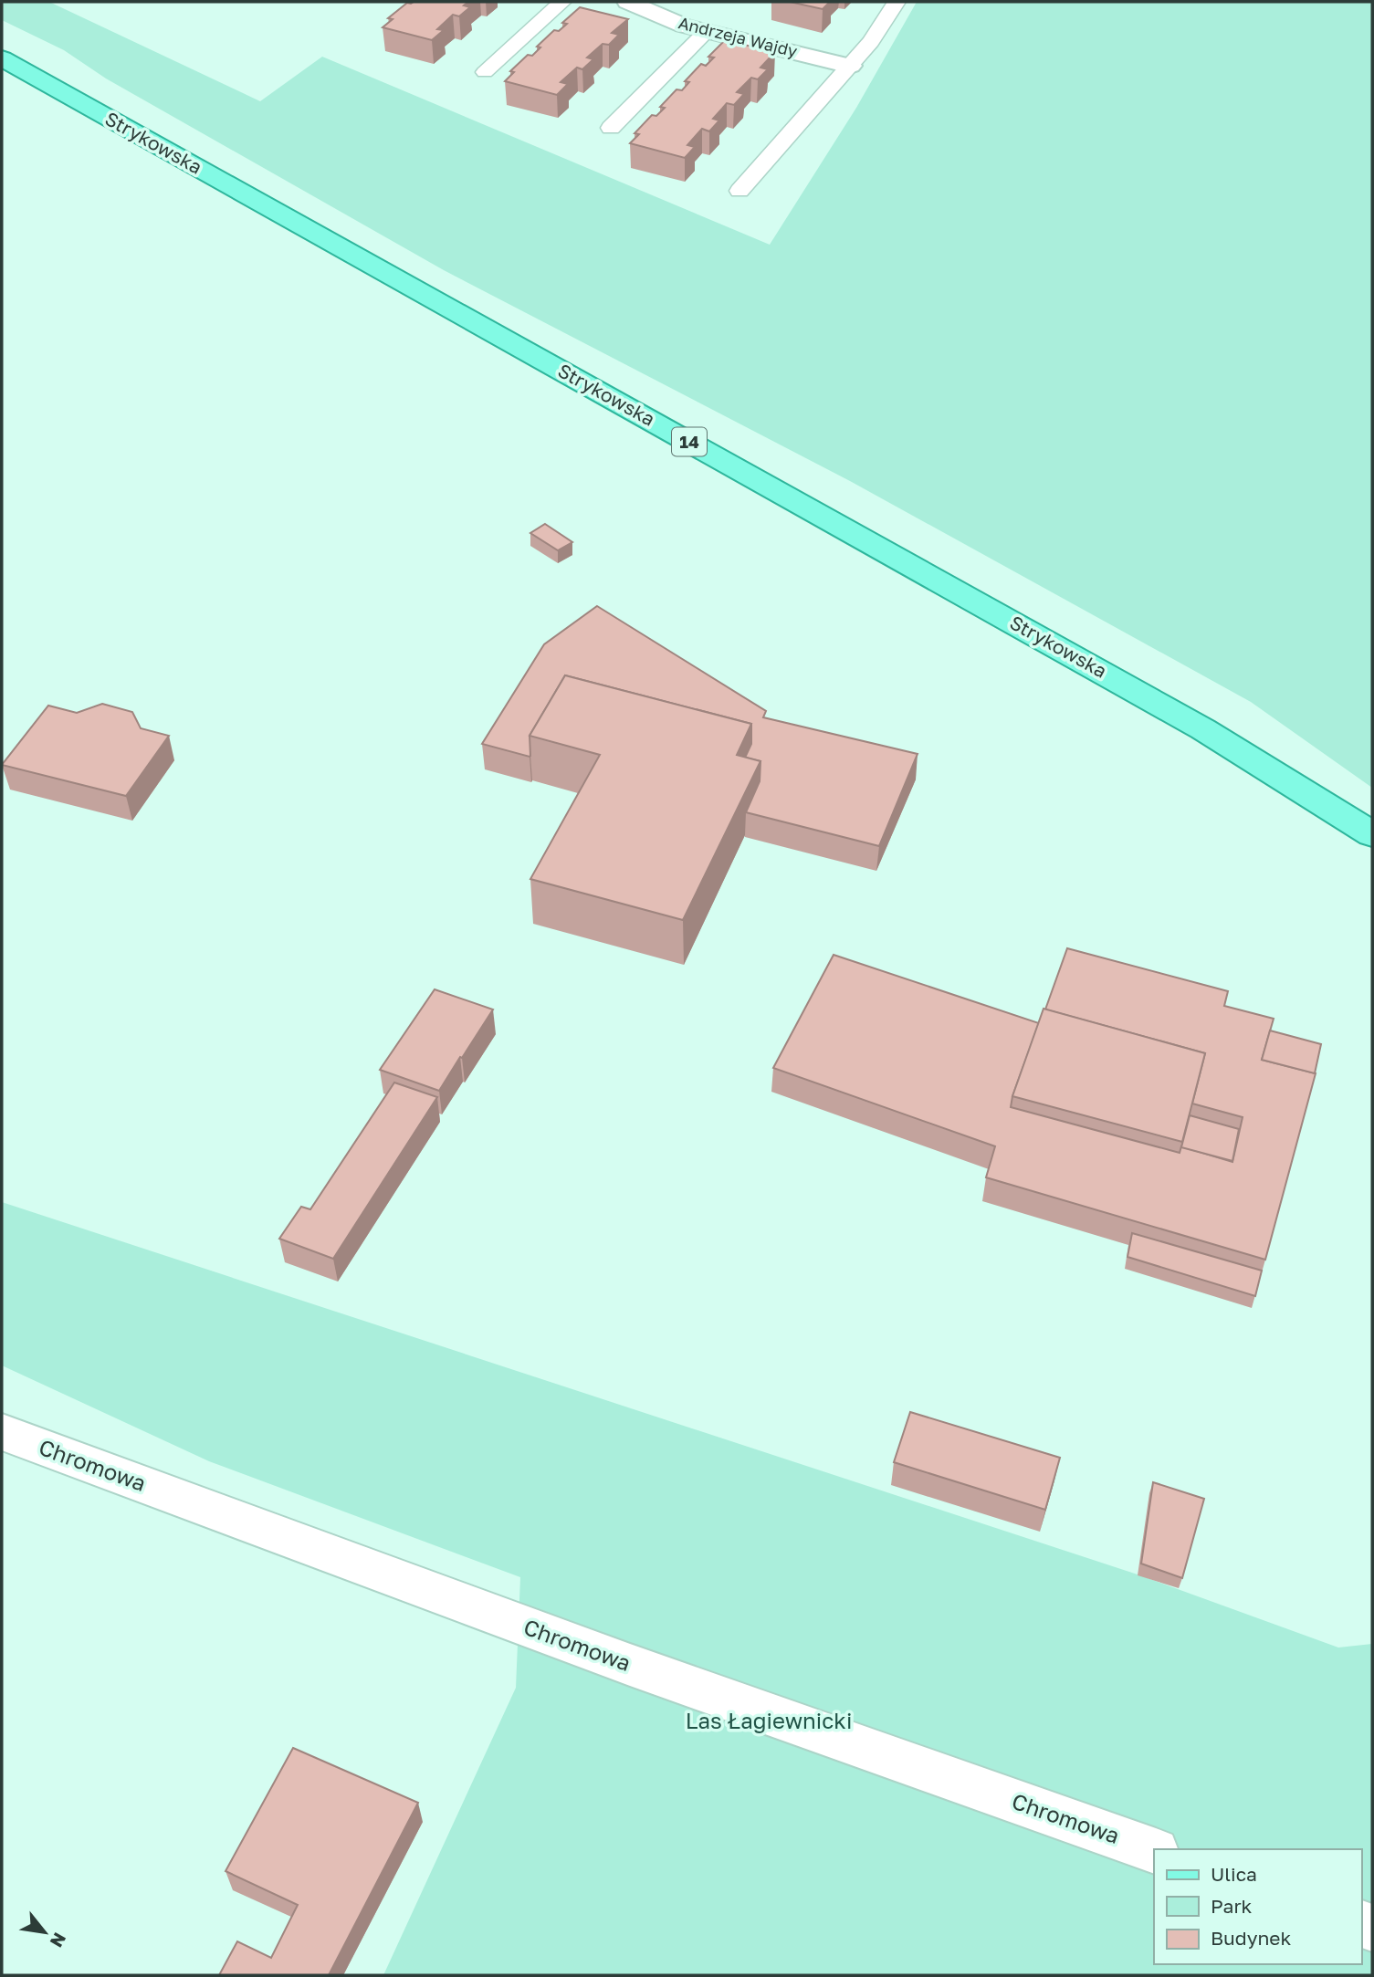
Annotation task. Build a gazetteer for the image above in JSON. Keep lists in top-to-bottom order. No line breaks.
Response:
{"streets":{"main road":["Strykowska","14"],"street":["Andrzeja Wajdy","Chromowa"]},"parks":["Las Łagiewnicki"],"legend":["Ulica","Park","Budynek"],"north":"bottom right"}
